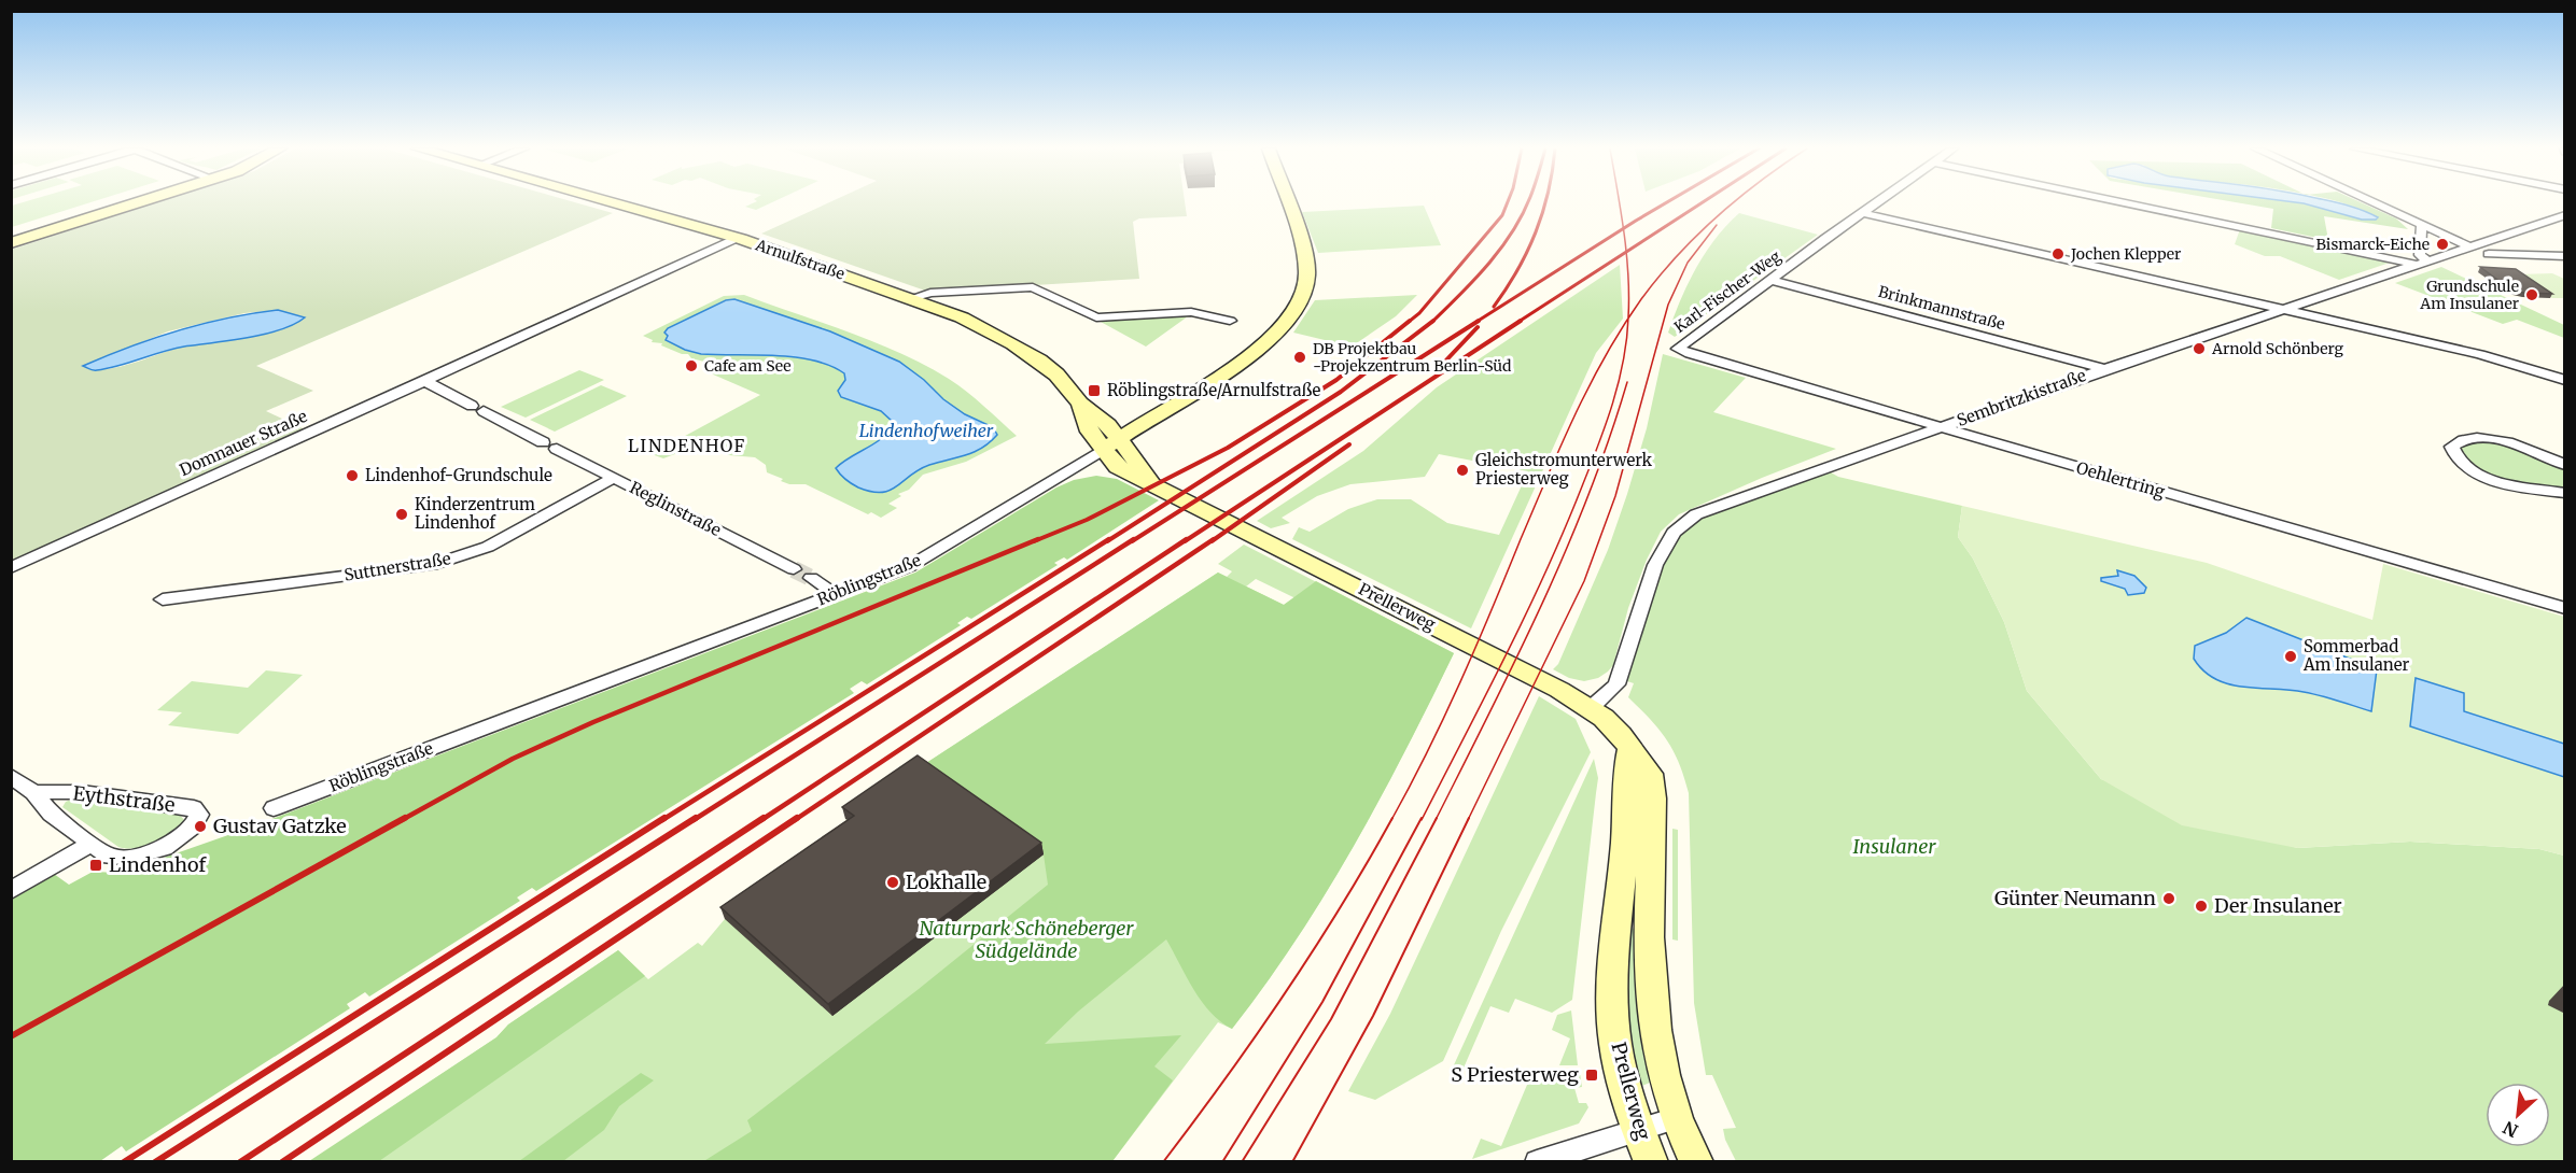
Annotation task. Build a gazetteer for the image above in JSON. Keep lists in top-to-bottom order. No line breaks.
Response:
{"streets":{"main road":["Arnulfstraße","Röblingstraße","Prellerweg"],"street":["Karl-Fischer-Weg","Brinkmannstraße","Sembritzkistraße","Domnauer Straße","Oehlertring","Reglinstraße","Suttnerstraße","Eythstraße"]},"crossings":[["Arnulfstraße","Domnauer Straße"],["Arnulfstraße","Röblingstraße"],["Arnulfstraße","Prellerweg"],["Karl-Fischer-Weg","Brinkmannstraße"],["Karl-Fischer-Weg","Oehlertring"],["Brinkmannstraße","Sembritzkistraße"],["Sembritzkistraße","Oehlertring"],["Sembritzkistraße","Prellerweg"],["Domnauer Straße","Reglinstraße"],["Reglinstraße","Suttnerstraße"],["Röblingstraße","Prellerweg"]],"districts":["LINDENHOF"],"water":["Lindenhofweiher"],"parks":["Insulaner","Naturpark Schöneberger Südgelände"],"places":{"other":["Bismarck-Eiche","Jochen Klepper","Grundschule Am Insulaner","Arnold Schönberg","DB Projektbau -Projekzentrum Berlin-Süd","Cafe am See","Gleichstromunterwerk Priesterweg","Lindenhof-Grundschule","Kinderzentrum Lindenhof","Sommerbad Am Insulaner","Gustav Gatzke","Lokhalle","Günter Neumann","Der Insulaner"],"transit":["Röblingstraße/Arnulfstraße","Lindenhof","S Priesterweg"]},"north":"bottom left"}
